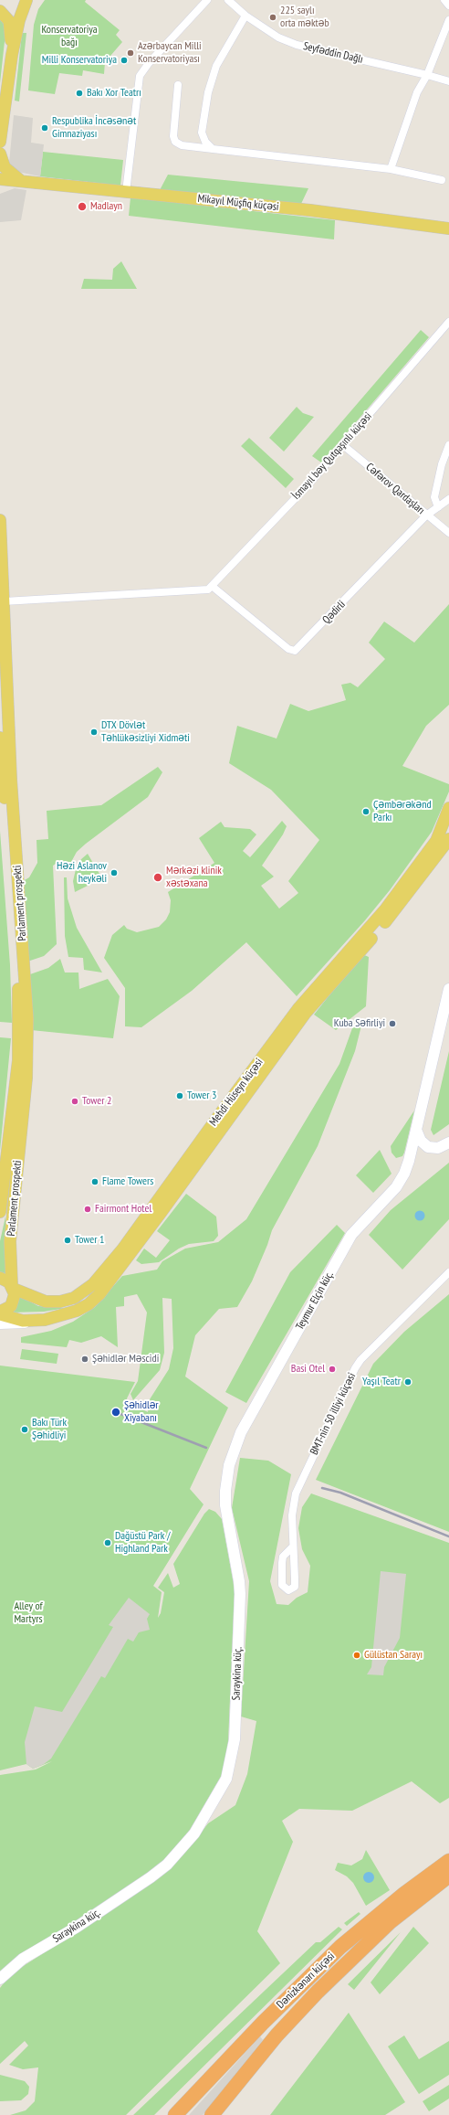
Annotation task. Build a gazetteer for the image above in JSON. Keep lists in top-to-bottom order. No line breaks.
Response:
{"streets":{"highway":["Dənizkənarı küçəsi"],"main road":["Mikayıl Müşfiq küçəsi","Parlament prospekti","Mehdi Hüseyn küçəsi"],"street":["Seyfəddin Dağlı","İsmayıl bəy Qutqaşınlı küçəsi","Cəfərov Qardaşları","Qədirli","Teymur Elçin küç.","BMT-nin 50 illiyi küçəsi","Saraykina küç."]},"crossings":[["İsmayıl bəy Qutqaşınlı küçəsi","Cəfərov Qardaşları"],["İsmayıl bəy Qutqaşınlı küçəsi","Qədirli"],["Cəfərov Qardaşları","Qədirli"],["Parlament prospekti","Mehdi Hüseyn küçəsi"],["Teymur Elçin küç.","Saraykina küç."]],"parks":["Konservatoriya bağı","Alley of Martyrs"],"places":["225 saylı orta məktəb","Azərbaycan Milli Konservatoriyası","Milli Konservatoriya","Bakı Xor Teatrı","Respublika İncəsənət Gimnaziyası","Madlayn","DTX Dövlət Təhlükəsizliyi Xidməti","Çəmbərəkənd Parkı","Həzi Aslanov heykəli","Mərkəzi klinik xəstəxana","Kuba Səfirliyi","Tower 3","Tower 2","Flame Towers","Fairmont Hotel","Tower 1","Şəhidlər Məscidi","Basi Otel","Yaşıl Teatr","Şəhidlər Xiyabanı","Bakı Türk Şəhidliyi","Dağüstü Park / Highland Park","Gülüstan Sarayı"]}
